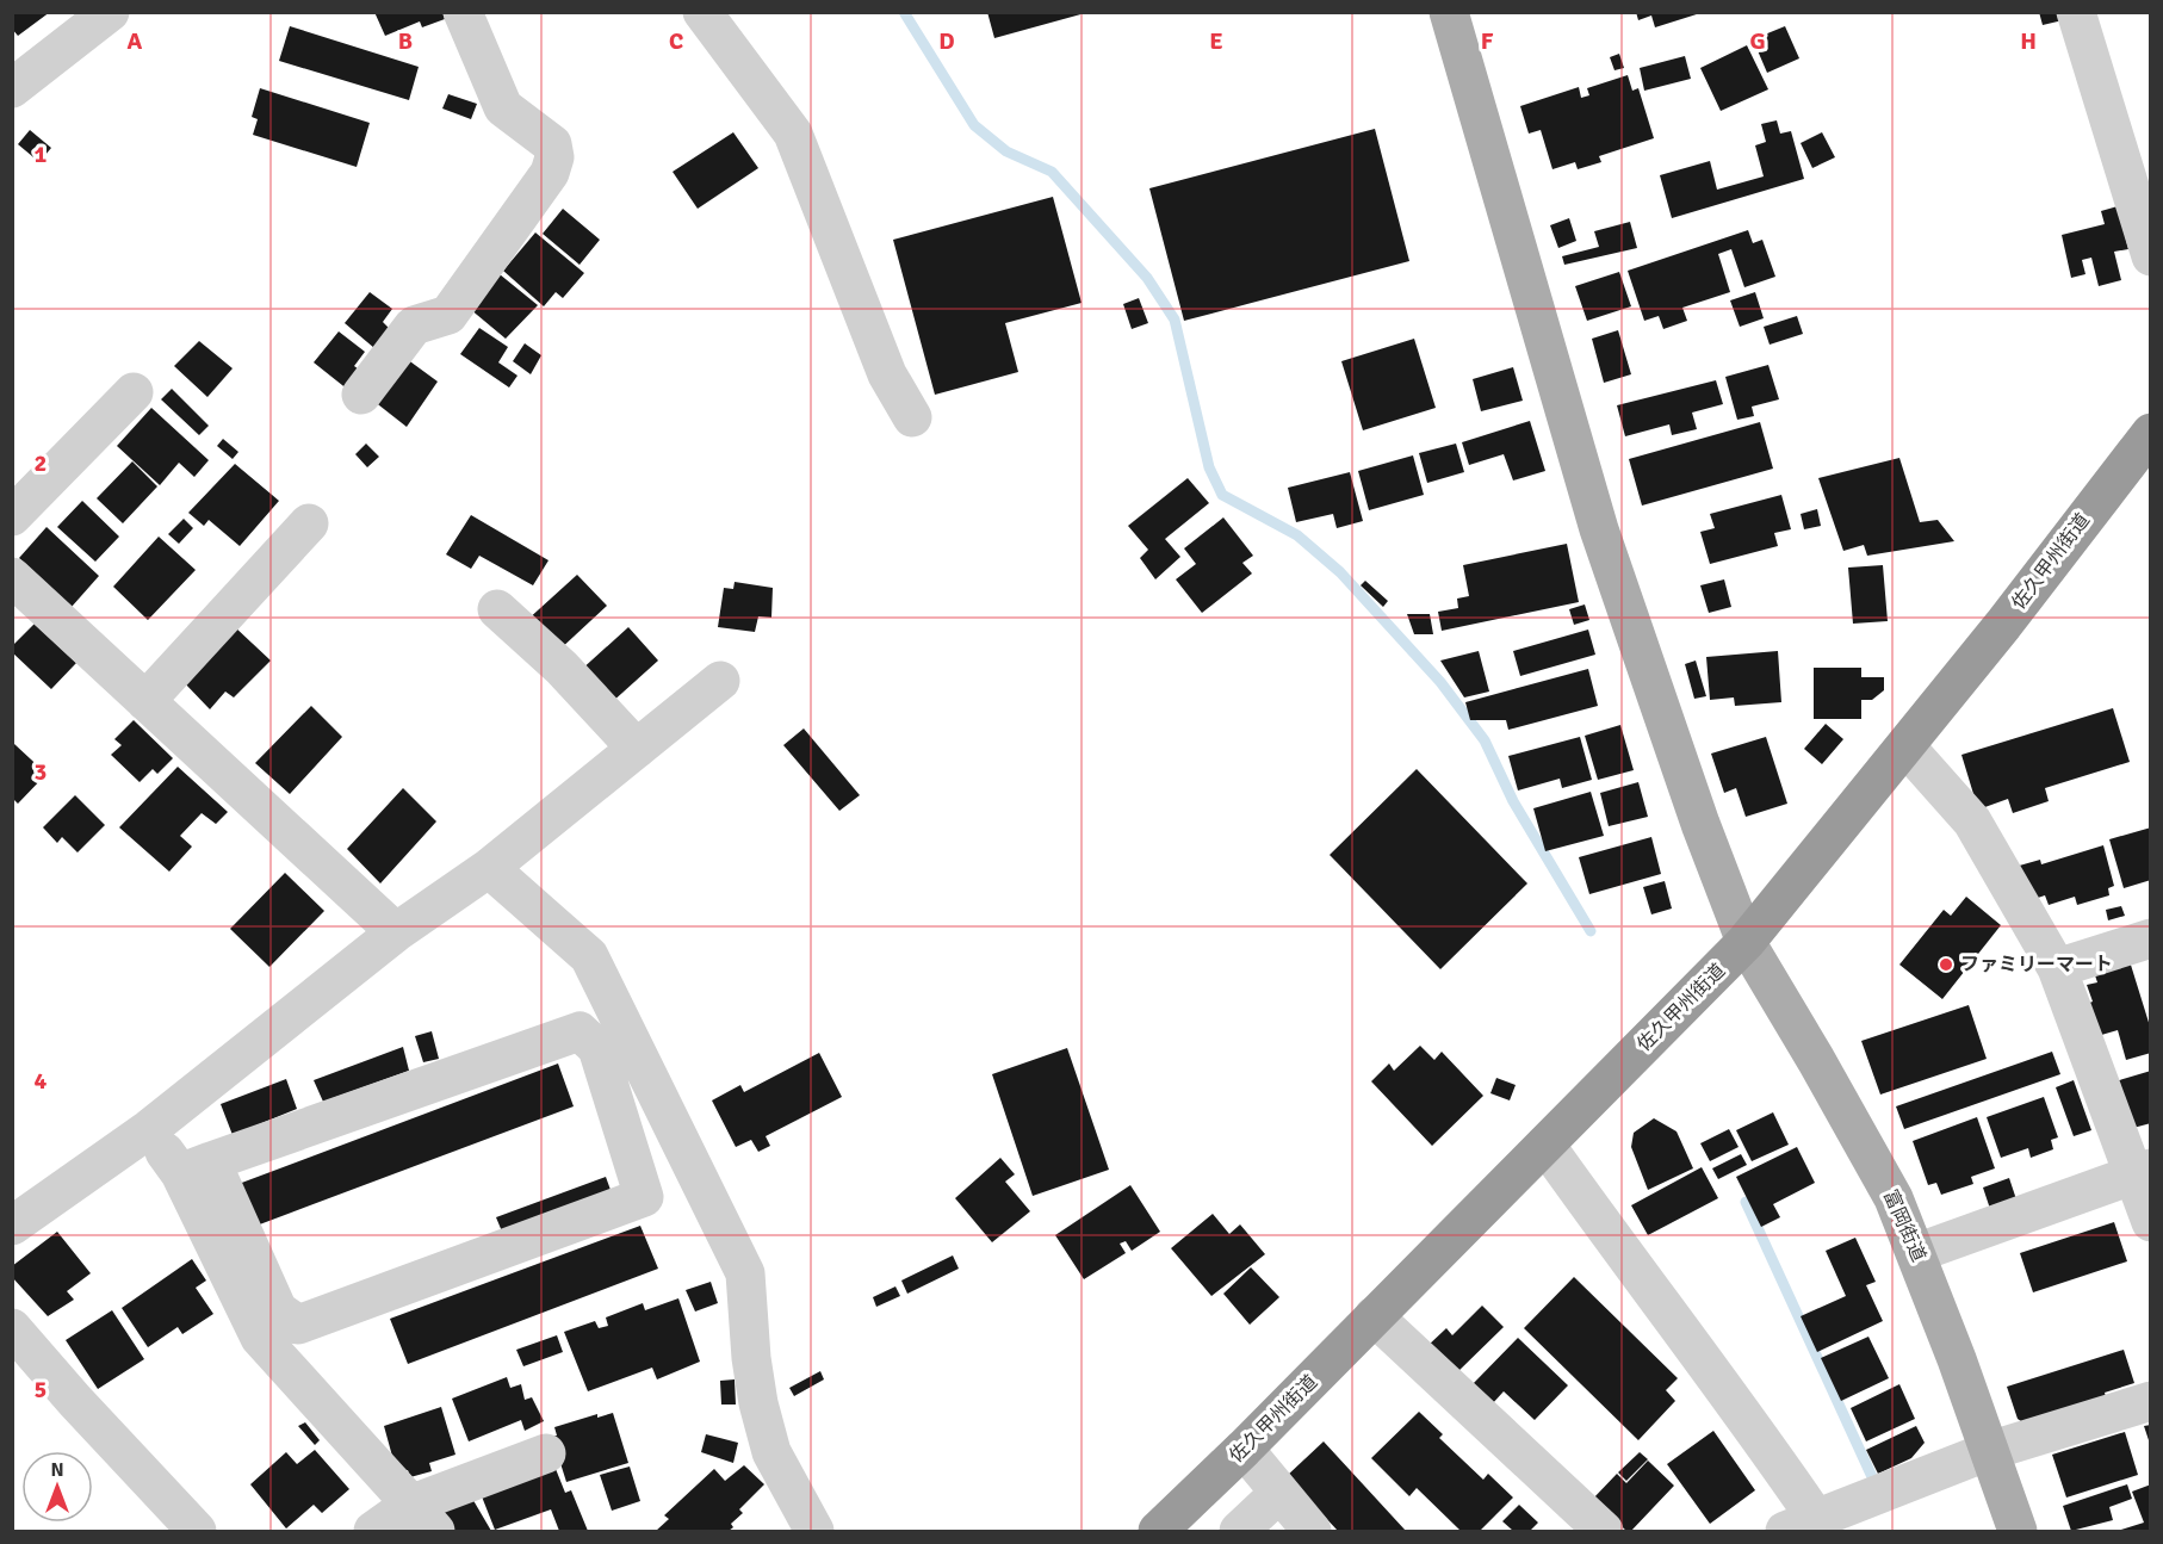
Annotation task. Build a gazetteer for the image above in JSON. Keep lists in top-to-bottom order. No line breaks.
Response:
{"streets":{"highway":["佐久甲州街道"],"main road":["富岡街道"]},"crossings":[["佐久甲州街道","富岡街道"]],"places":["ファミリーマート"],"north":"top","grid":{"columns":["A","B","C","D","E","F","G","H"],"rows":["1","2","3","4","5"]}}
